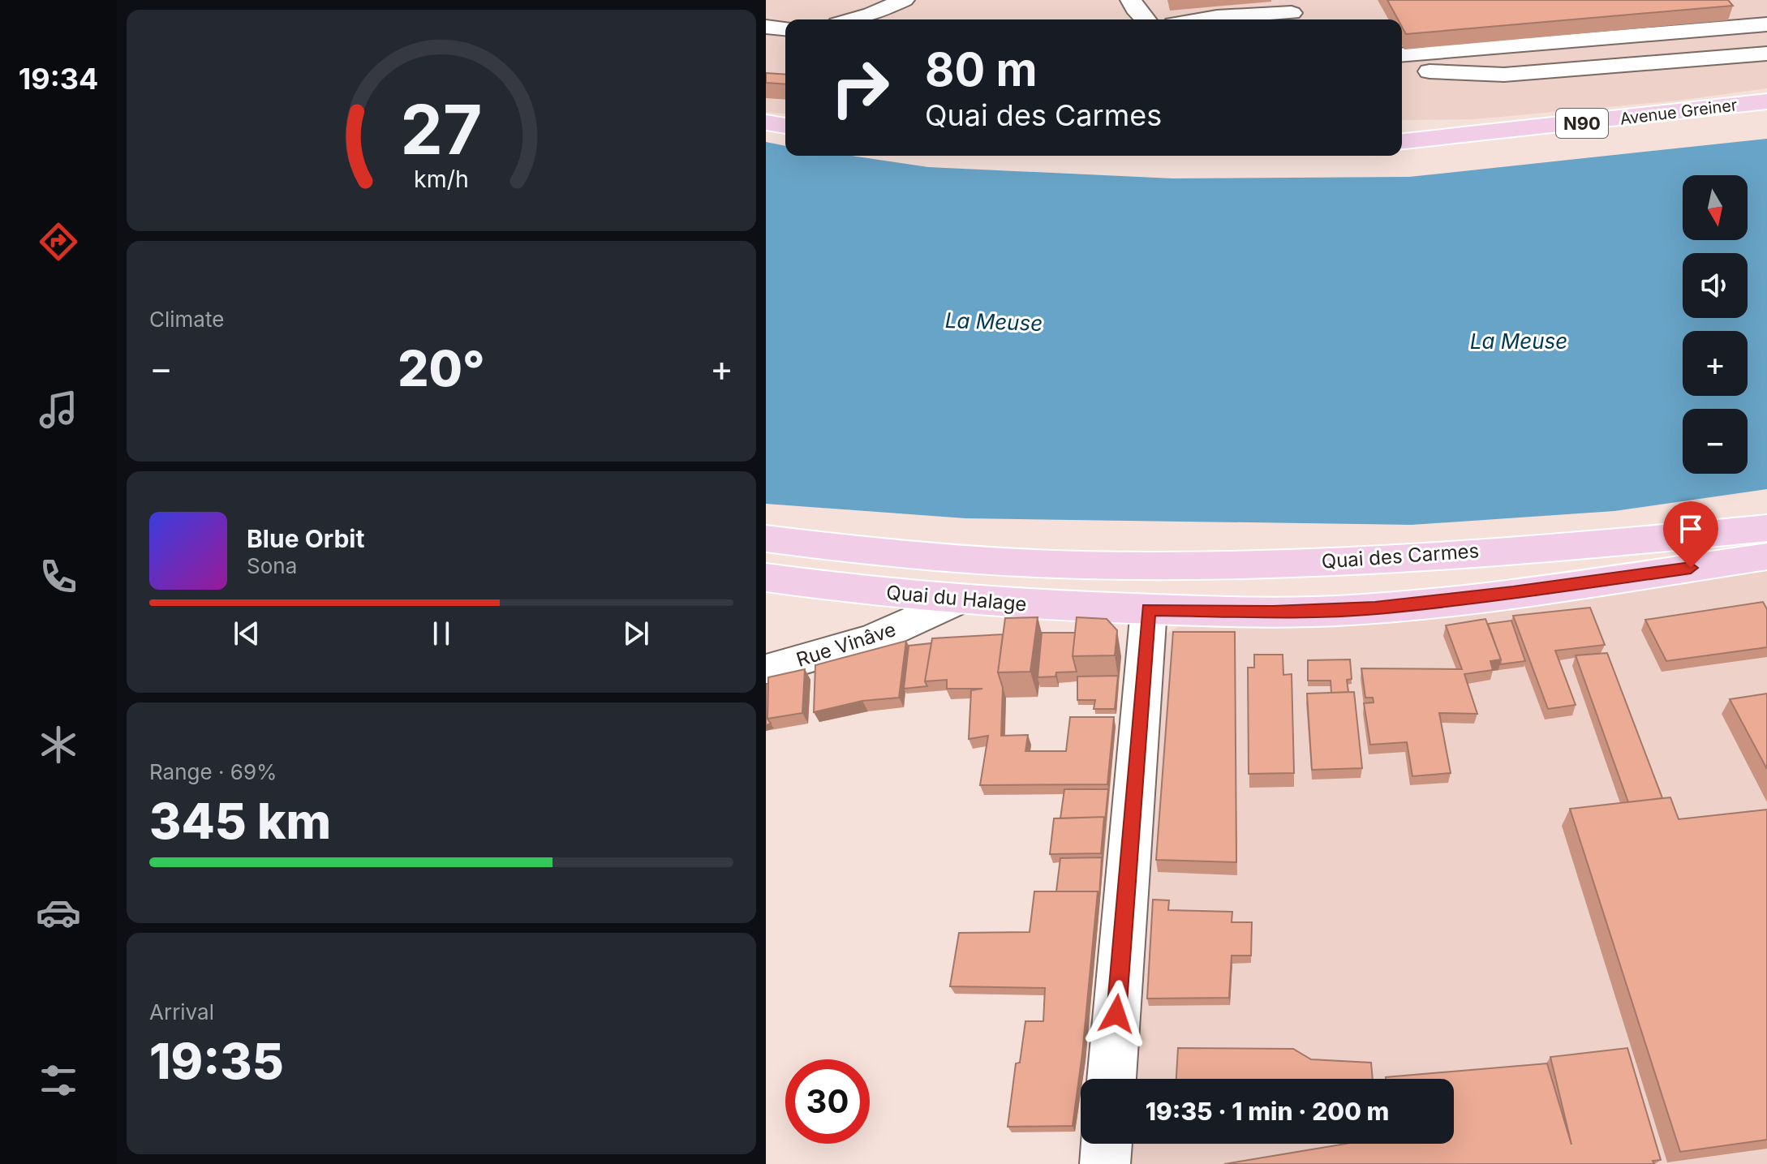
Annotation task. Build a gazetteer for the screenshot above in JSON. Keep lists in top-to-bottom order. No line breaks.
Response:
{"streets":{"main road":["Avenue Greiner","N90","Quai des Carmes","Quai du Halage"],"street":["Rue Vinâve"]},"crossings":[["Quai des Carmes","Quai du Halage"],["Quai du Halage","Rue Vinâve"]],"water":["La Meuse"],"north":"bottom","page":{"tabs":"19:34","turn":["80 m","Quai des Carmes"],"map_buttons":["+","−"],"tile":["Climate",["Range · 69%","345 km"],["Arrival","19:35"]],"heat":["−","20°","+"],"song":["Blue Orbit","Sona"],"limit":"30","trip":"19:35 · 1 min · 200 m","gauge":["27","km/h"]}}
